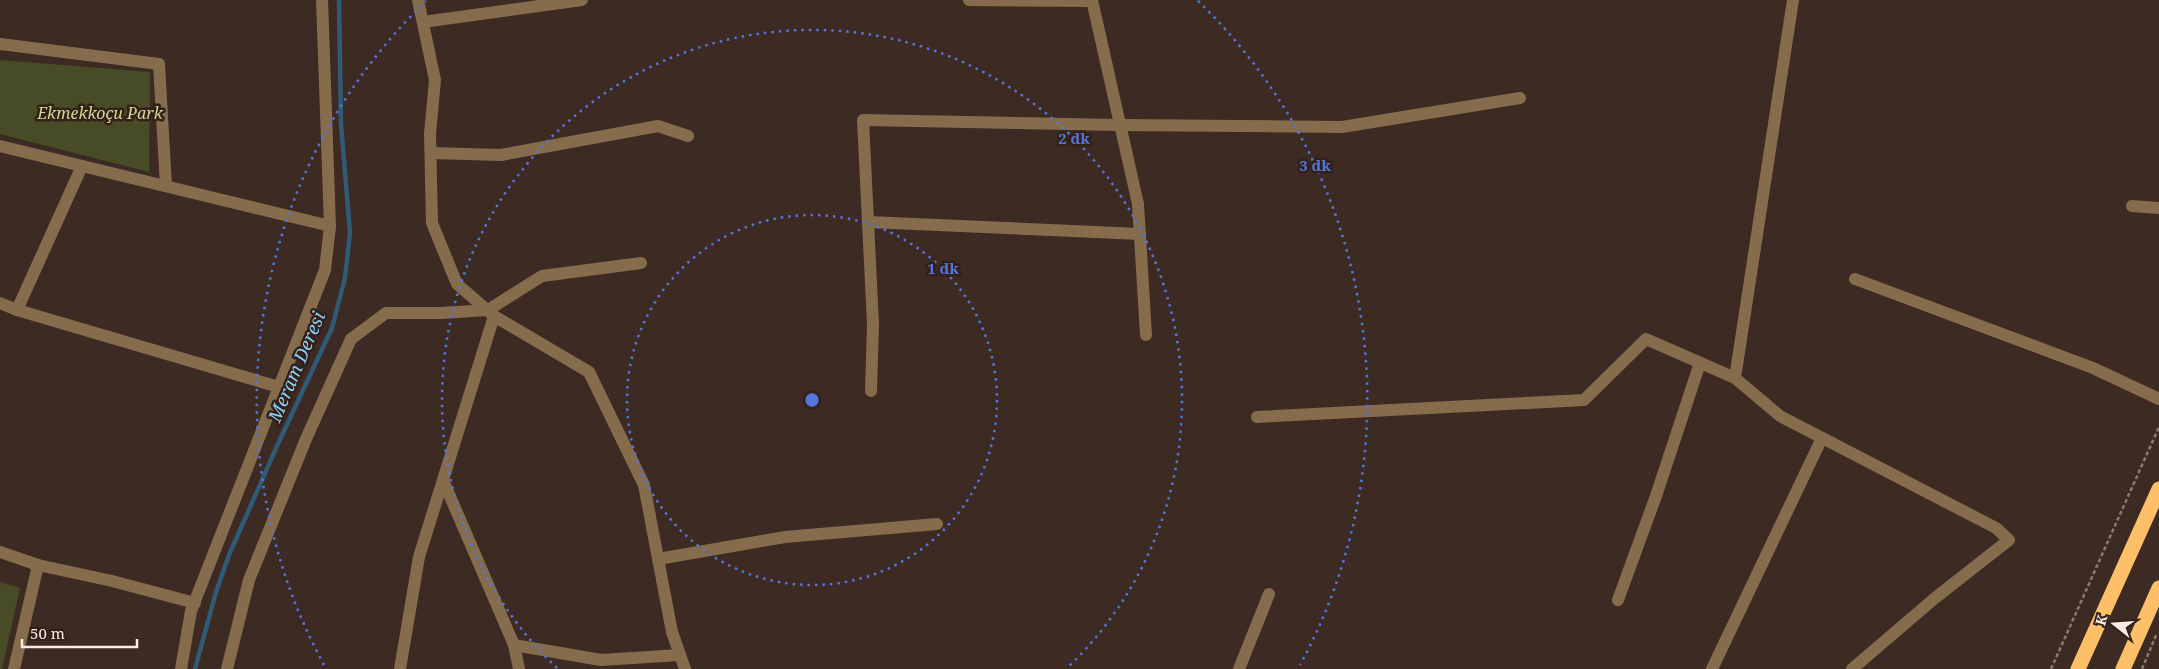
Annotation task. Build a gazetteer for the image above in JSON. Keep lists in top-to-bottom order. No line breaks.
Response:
{"water":["Meram Deresi"],"parks":["Ekmekkoçu Park"],"scale_bar":"50 m","north":"left","rings":["2 dk","3 dk","1 dk"]}
